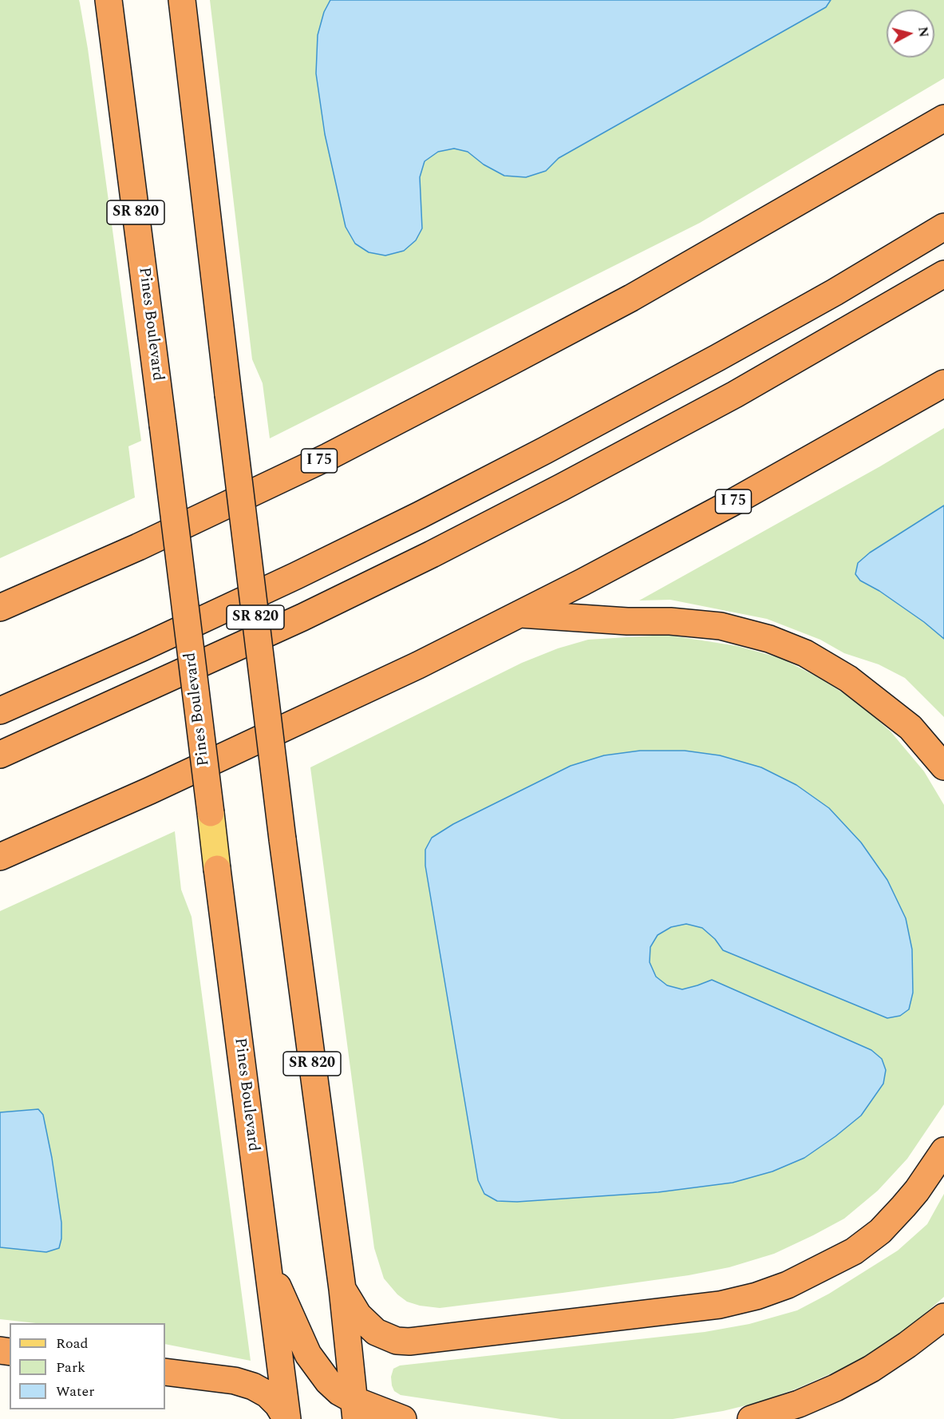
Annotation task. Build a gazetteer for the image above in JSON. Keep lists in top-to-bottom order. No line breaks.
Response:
{"streets":{"highway":["SR 820","Pines Boulevard","I 75"]},"legend":["Road","Park","Water"],"north":"right"}
